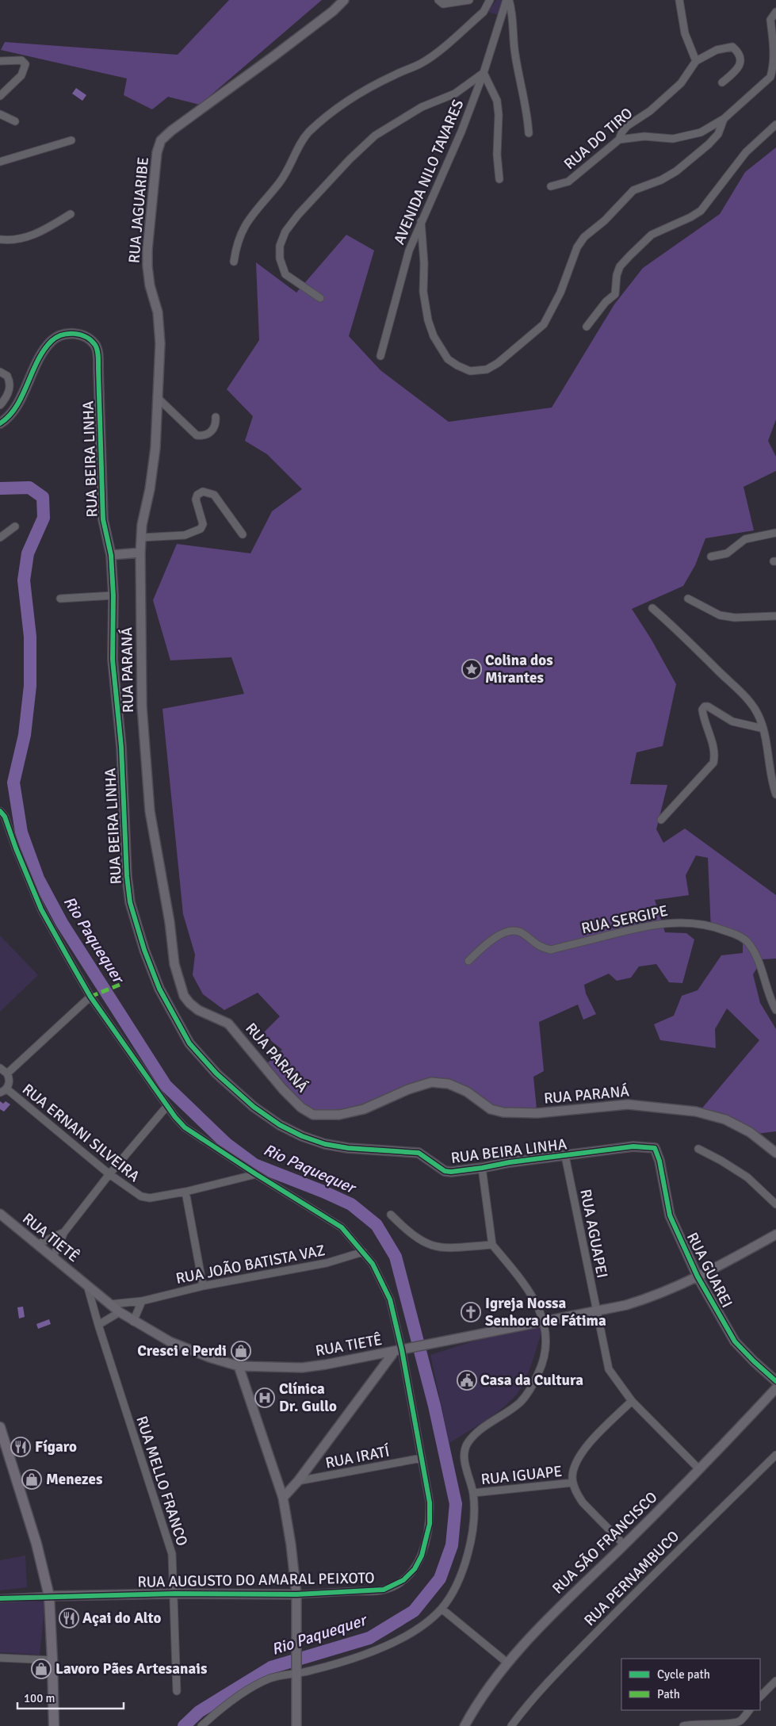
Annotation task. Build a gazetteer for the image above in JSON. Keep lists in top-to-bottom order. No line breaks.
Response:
{"streets":{"street":["RUA DO TIRO","AVENIDA NILO TAVARES","RUA JAGUARIBE","RUA BEIRA LINHA","RUA PARANÁ","RUA SERGIPE","RUA ERNANI SILVEIRA","RUA AGUAPEI","RUA TIETÊ","RUA JOÃO BATISTA VAZ","RUA GUAREI","RUA IRATÍ","RUA IGUAPE","RUA MELLO FRANCO","RUA SÃO FRANCISCO","RUA PERNAMBUCO","RUA AUGUSTO DO AMARAL PEIXOTO"]},"crossings":[["RUA JAGUARIBE","RUA PARANÁ"],["RUA BEIRA LINHA","RUA AGUAPEI"],["RUA BEIRA LINHA","RUA GUAREI"],["RUA ERNANI SILVEIRA","RUA AUGUSTO DO AMARAL PEIXOTO"],["RUA AGUAPEI","RUA TIETÊ"],["RUA AGUAPEI","RUA SÃO FRANCISCO"],["RUA TIETÊ","RUA JOÃO BATISTA VAZ"],["RUA TIETÊ","RUA GUAREI"],["RUA TIETÊ","RUA MELLO FRANCO"],["RUA TIETÊ","RUA AUGUSTO DO AMARAL PEIXOTO"],["RUA JOÃO BATISTA VAZ","RUA AUGUSTO DO AMARAL PEIXOTO"],["RUA IRATÍ","RUA AUGUSTO DO AMARAL PEIXOTO"],["RUA MELLO FRANCO","RUA AUGUSTO DO AMARAL PEIXOTO"]],"water":["Rio Paquequer"],"places":{"place":["Colina dos Mirantes"],"church":["Igreja Nossa Senhora de Fátima"],"shop":["Cresci e Perdi","Menezes","Lavoro Pães Artesanais"],"public building":["Casa da Cultura"],"hospital":["Clínica Dr. Gullo"],"restaurant":["Fígaro","Açai do Alto"]},"legend":["Cycle path","Path"],"scale_bar":"100 m"}
